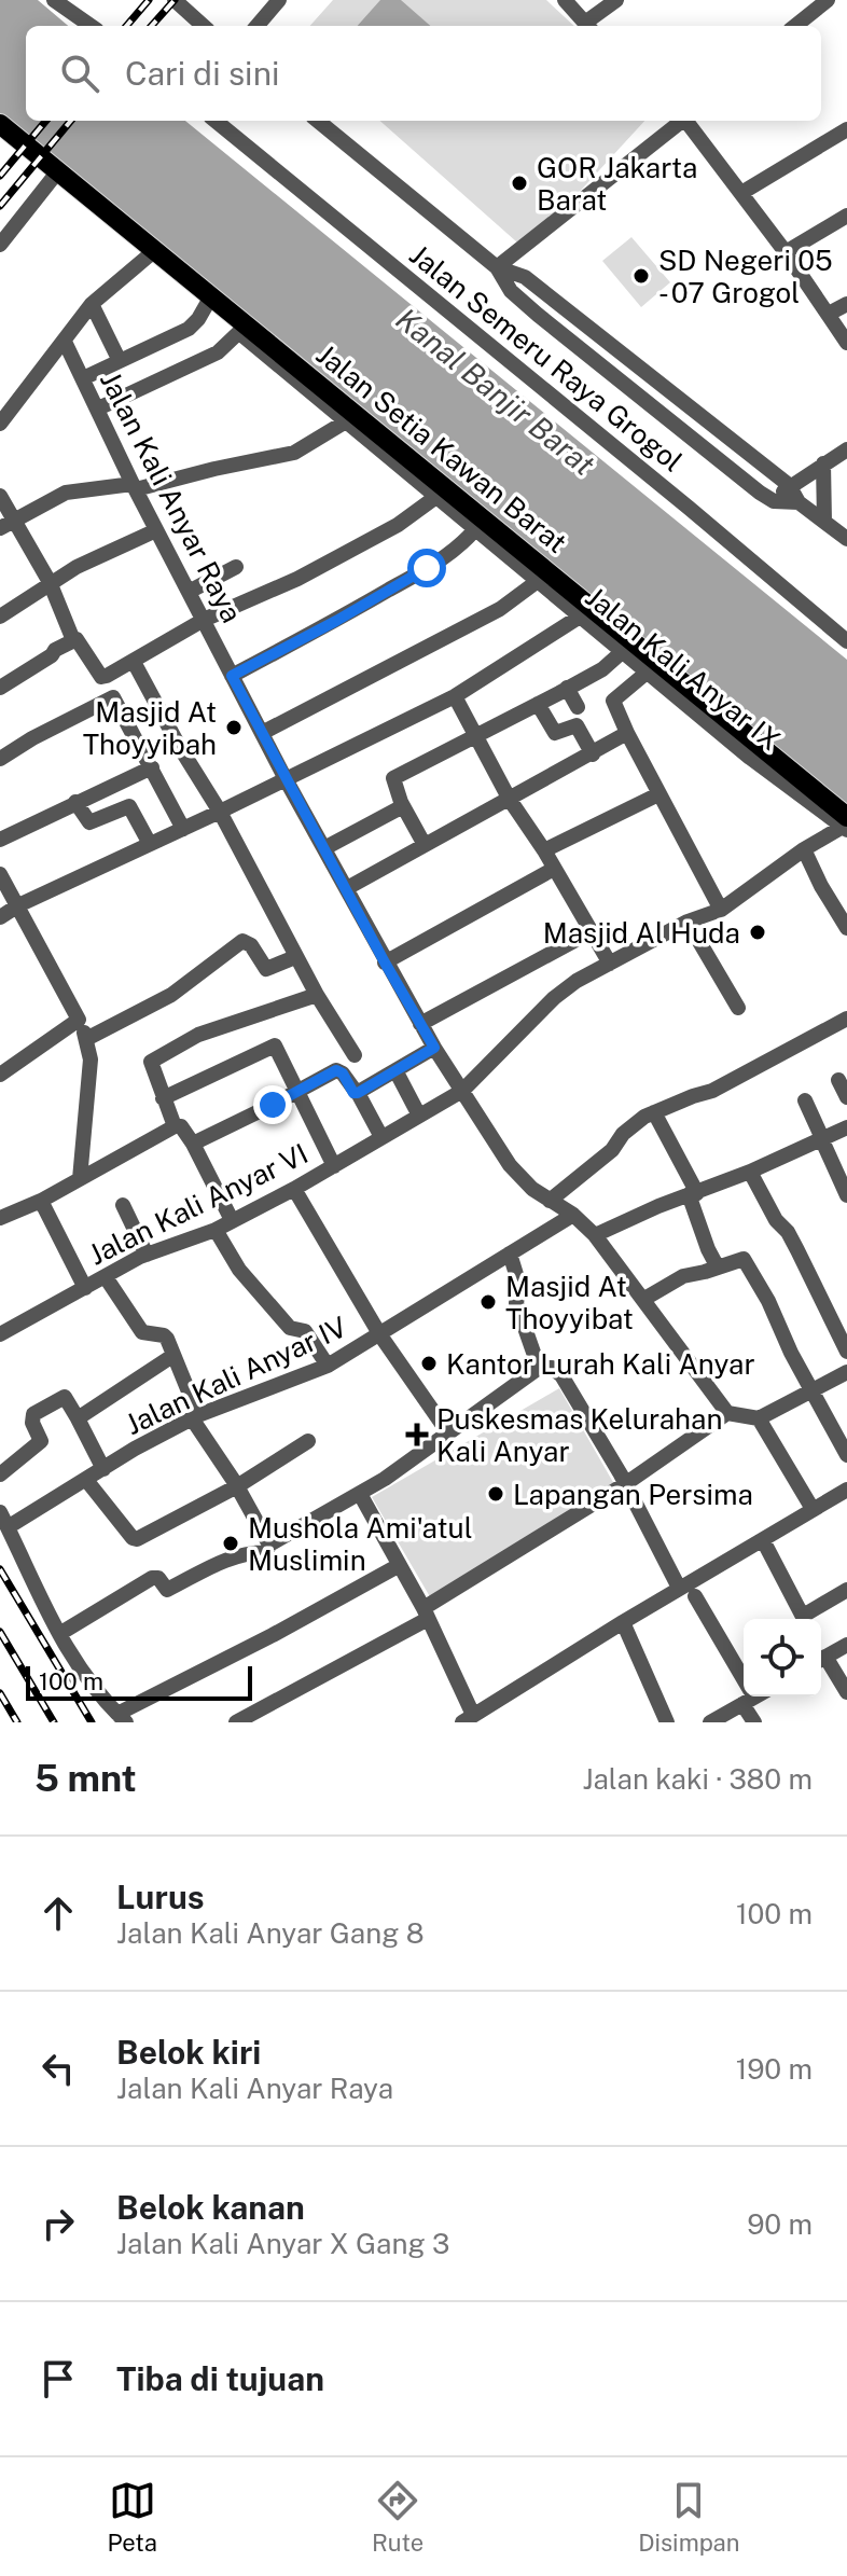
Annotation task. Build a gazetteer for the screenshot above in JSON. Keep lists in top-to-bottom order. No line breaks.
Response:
{"streets":{"main road":["Jalan Setia Kawan Barat"],"street":["Jalan Semeru Raya Grogol","Jalan Kali Anyar Raya","Jalan Kali Anyar IX","Jalan Kali Anyar VI","Jalan Kali Anyar IV"]},"crossings":[["Jalan Setia Kawan Barat","Jalan Kali Anyar IX"],["Jalan Setia Kawan Barat","Jalan Kali Anyar VI"],["Jalan Kali Anyar Raya","Jalan Kali Anyar VI"],["Jalan Kali Anyar Raya","Jalan Kali Anyar IV"],["Jalan Kali Anyar IX","Jalan Kali Anyar VI"]],"water":["Kanal Banjir Barat"],"places":{"other":["GOR Jakarta Barat","SD Negeri 05 - 07 Grogol","Masjid At Thoyyibah","Masjid Al Huda","Masjid At Thoyyibat","Kantor Lurah Kali Anyar","Lapangan Persima","Mushola Ami'atul Muslimin"],"health":["Puskesmas Kelurahan Kali Anyar"]},"scale_bar":"100 m","page":{"search":"Cari di sini","scale":"100 m","heading":["5 mnt","Jalan kaki · 380 m"],"list":[["Lurus","Jalan Kali Anyar Gang 8","100 m"],["Belok kiri","Jalan Kali Anyar Raya","190 m"],["Belok kanan","Jalan Kali Anyar X Gang 3","90 m"],"Tiba di tujuan"],"nav":["Peta","Rute","Disimpan"]}}
